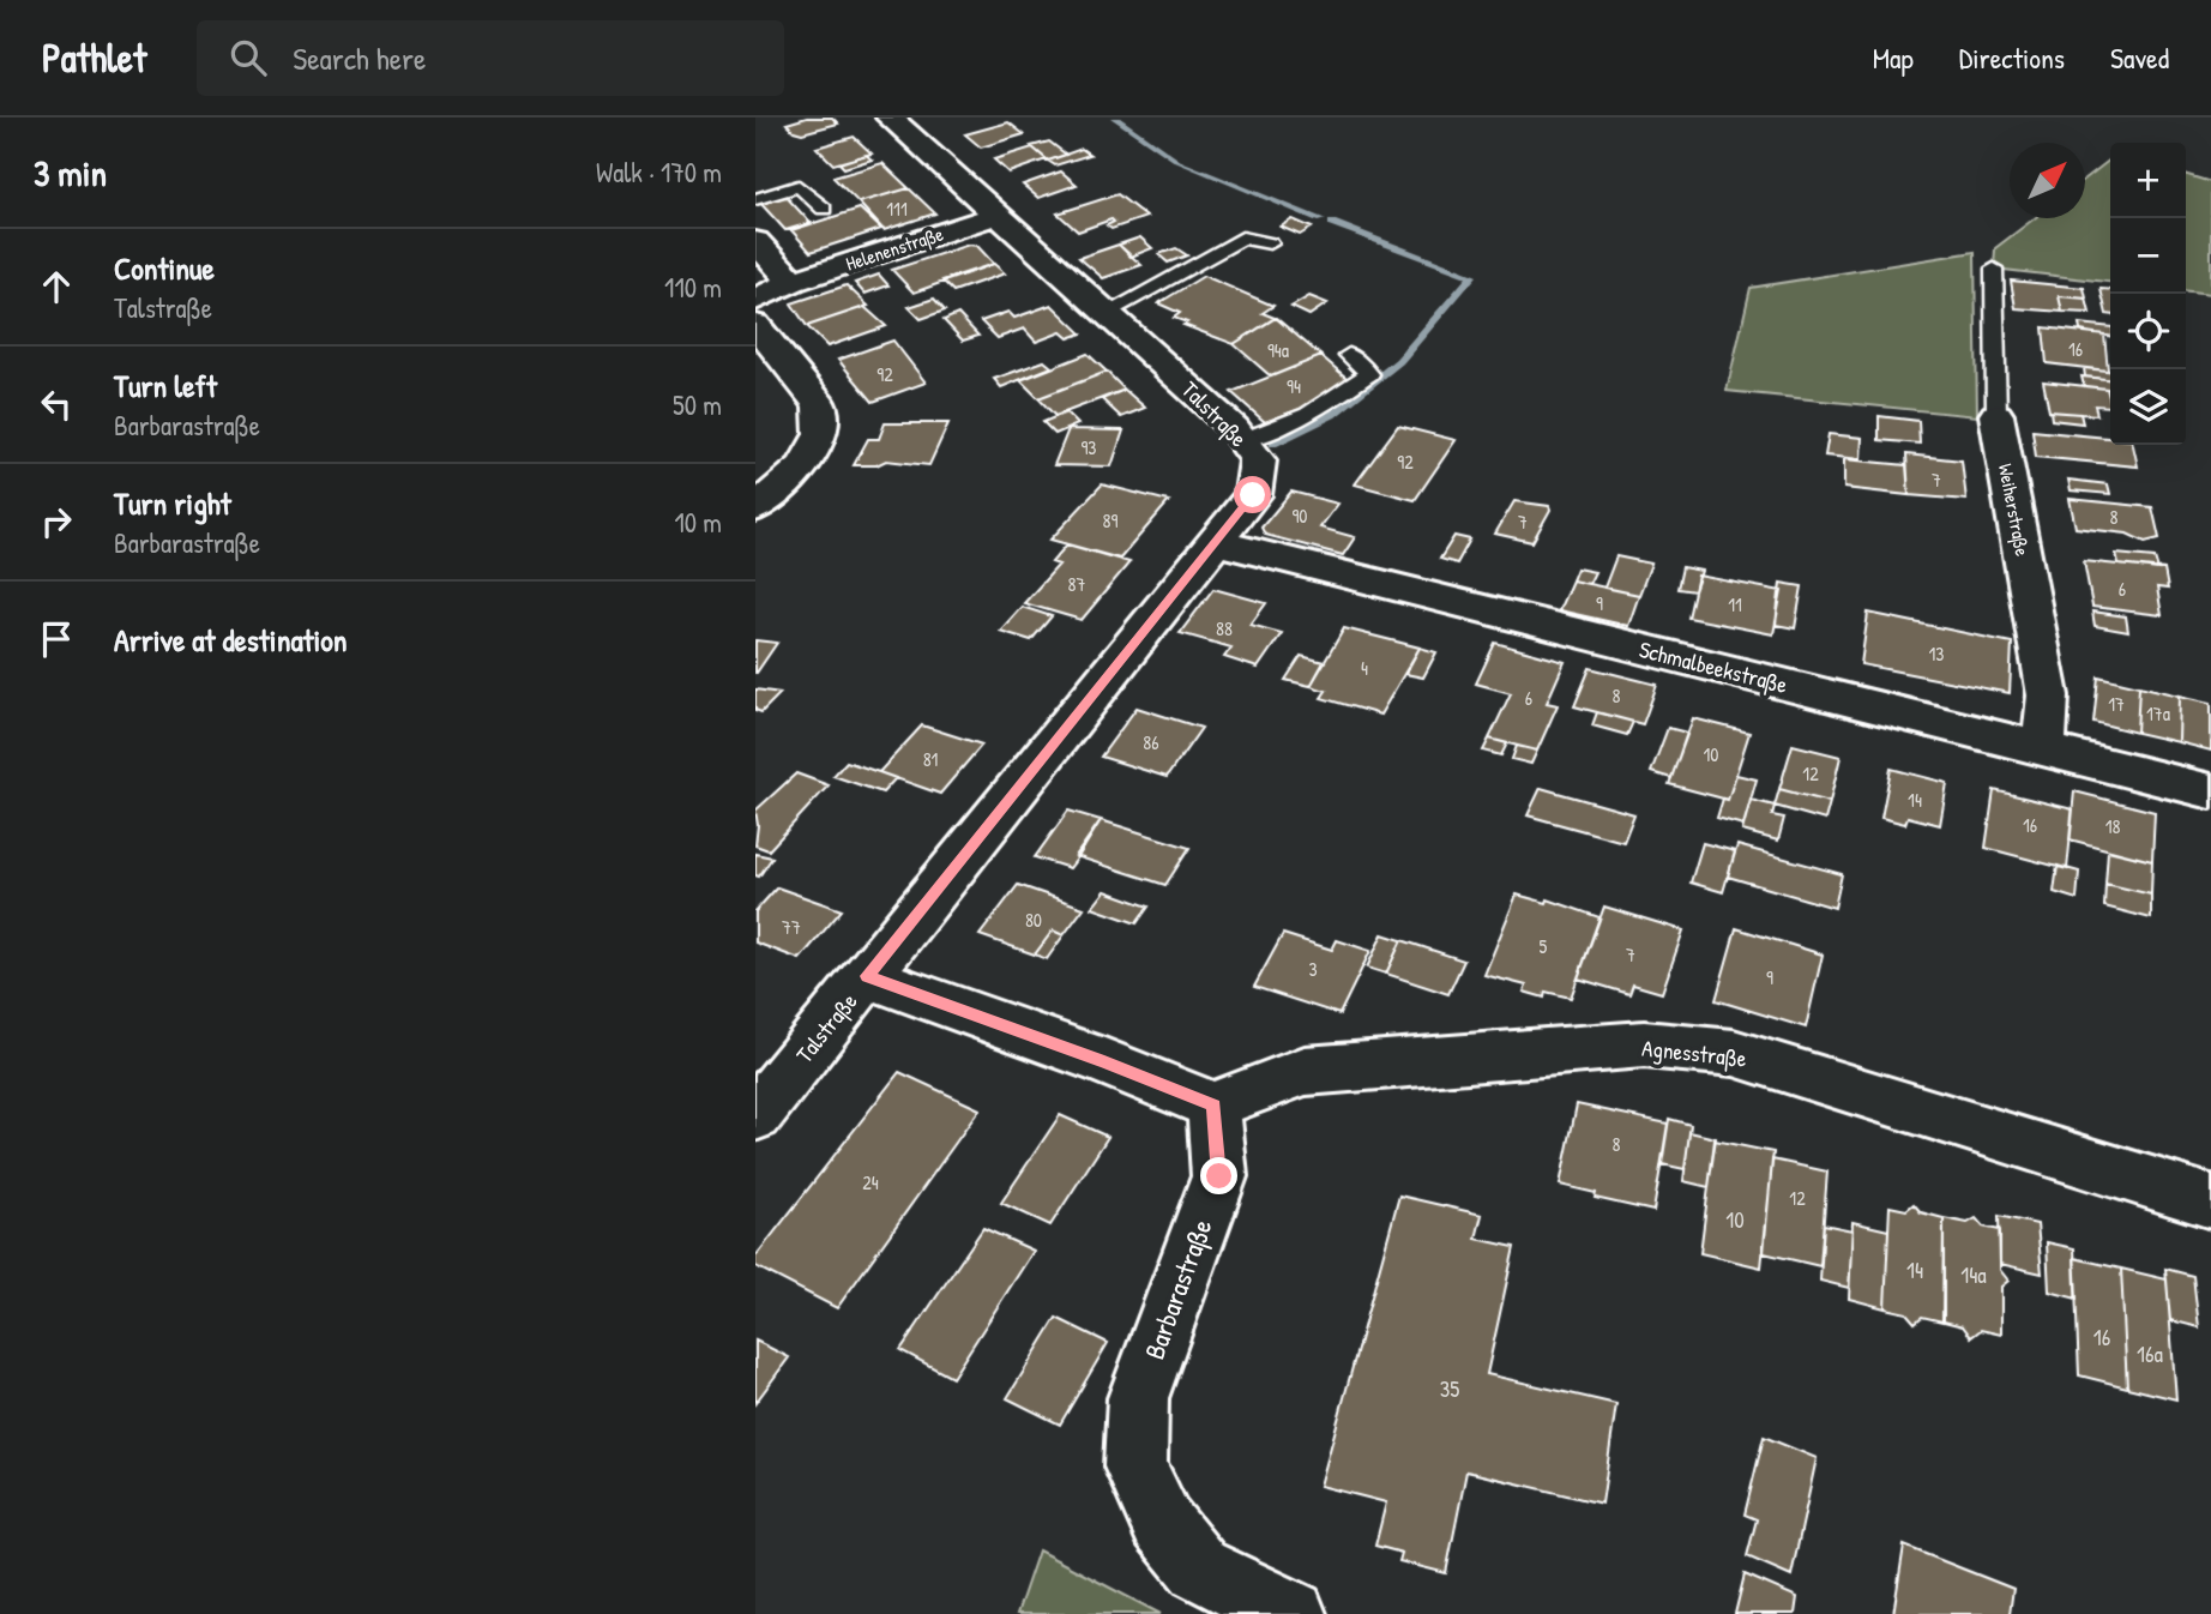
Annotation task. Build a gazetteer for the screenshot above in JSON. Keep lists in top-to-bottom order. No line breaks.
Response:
{"streets":{"street":["Helenenstraße","Talstraße","Weiherstraße","Schmalbeekstraße","Agnesstraße","Barbarastraße"]},"crossings":[["Helenenstraße","Talstraße"],["Talstraße","Schmalbeekstraße"],["Weiherstraße","Schmalbeekstraße"],["Agnesstraße","Barbarastraße"]],"house_numbers":["111","16","94a","92","94","93","92","7","90","8","89","7","87","6","9","11","88","13","4","8","6","17","17a","86","10","81","12","14","16","18","80","77","5","7","3","9","8","24","12","10","14","14a","16","16a","35"],"north":"top right","page":{"header":"Pathlet","search":"Search here","nav":["Map","Directions","Saved"],"heading":["3 min","Walk · 170 m"],"map_buttons":["+","−"],"list":[["Continue","Talstraße","110 m"],["Turn left","Barbarastraße","50 m"],["Turn right","Barbarastraße","10 m"],"Arrive at destination"]}}
